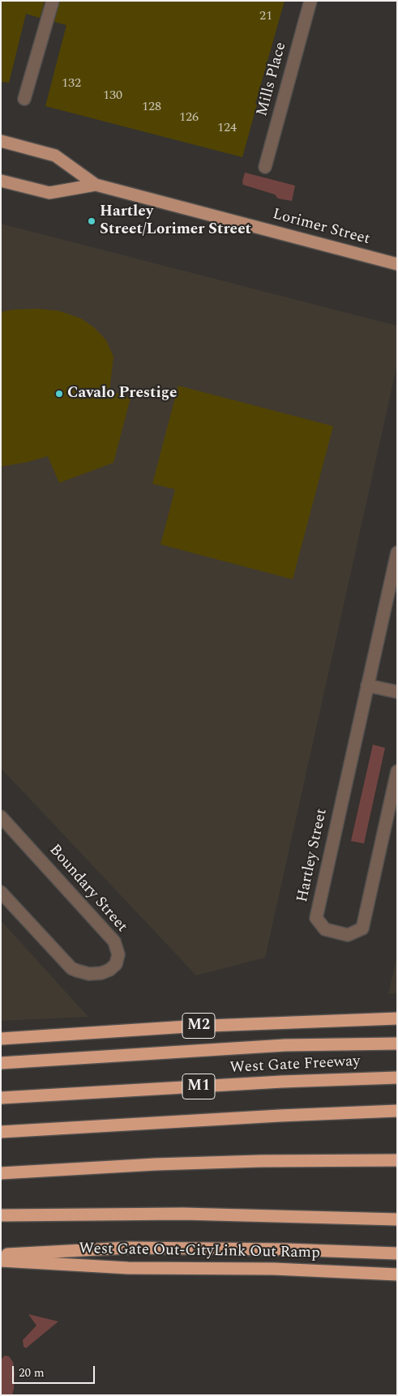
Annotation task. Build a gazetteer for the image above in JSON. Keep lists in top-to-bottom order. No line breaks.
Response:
{"streets":{"highway":["M2","West Gate Freeway","M1","West Gate Out-CityLink Out Ramp"],"main road":["Lorimer Street"],"street":["Mills Place","Hartley Street","Boundary Street"]},"places":["Hartley Street/Lorimer Street","Cavalo Prestige"],"house_numbers":["21","132","130","128","126","124"],"scale_bar":"20 m"}
